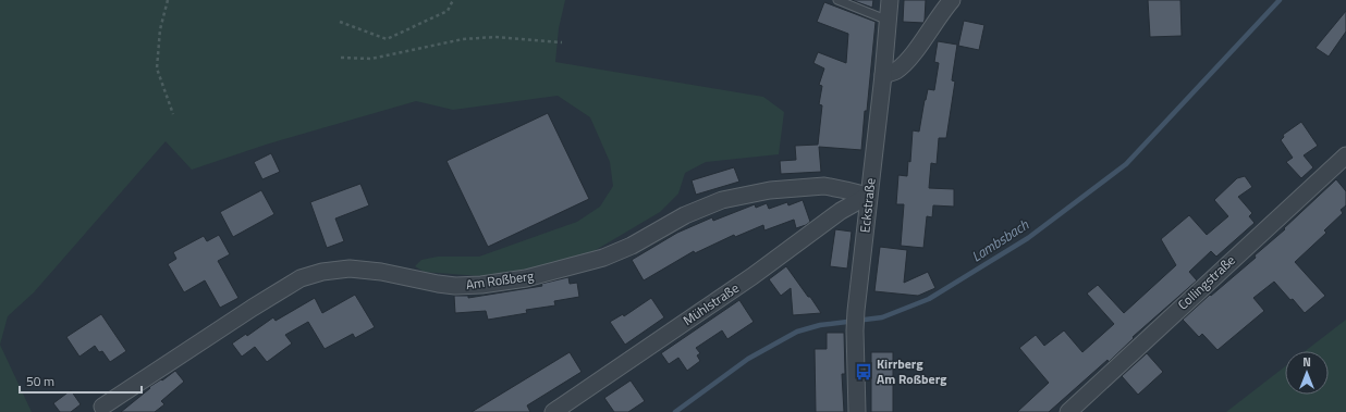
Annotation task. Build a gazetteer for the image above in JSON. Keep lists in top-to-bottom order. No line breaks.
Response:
{"streets":{"street":["Eckstraße","Am Roßberg","Collingstraße","Mühlstraße"]},"crossings":[["Eckstraße","Am Roßberg"],["Eckstraße","Mühlstraße"],["Am Roßberg","Mühlstraße"]],"water":["Lambsbach"],"places":{"bus stop":["Kirrberg Am Roßberg"]},"scale_bar":"50 m","north":"top"}
